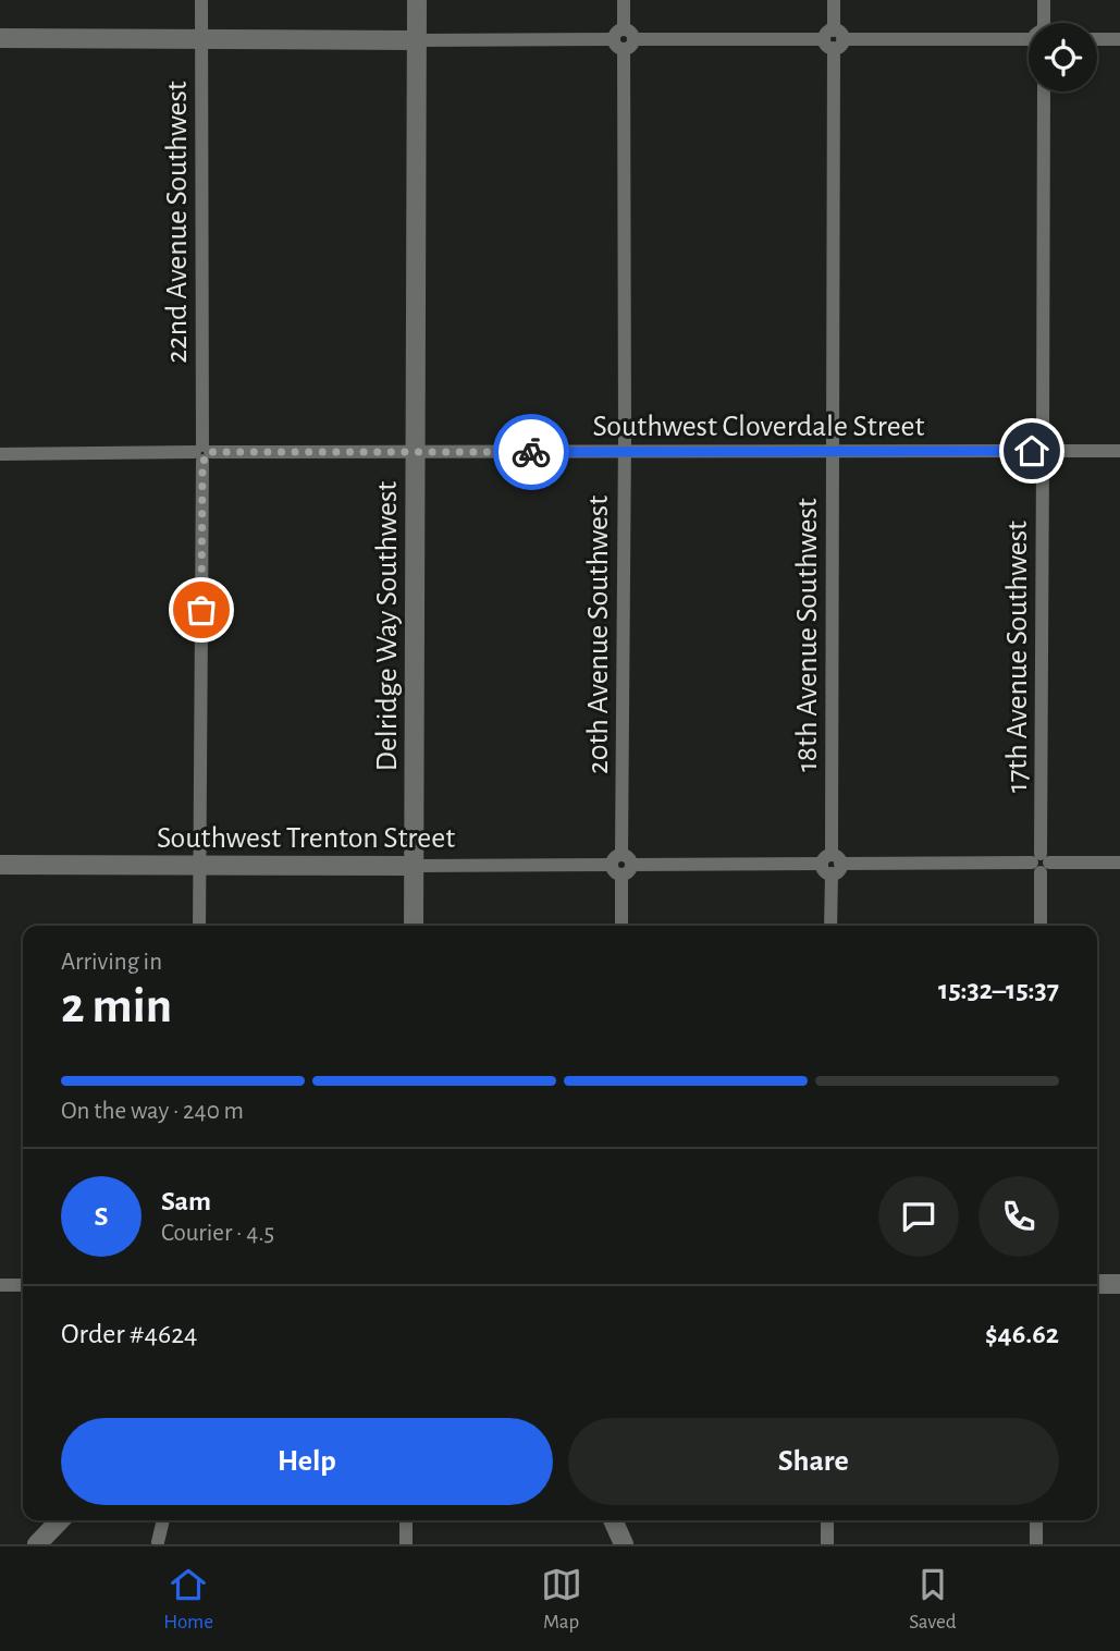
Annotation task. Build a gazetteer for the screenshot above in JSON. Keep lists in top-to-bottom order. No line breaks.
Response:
{"streets":{"main road":["Delridge Way Southwest","Southwest Trenton Street"],"street":["22nd Avenue Southwest","Southwest Cloverdale Street","20th Avenue Southwest","18th Avenue Southwest","17th Avenue Southwest"]},"crossings":[["22nd Avenue Southwest","Southwest Cloverdale Street"],["22nd Avenue Southwest","Southwest Trenton Street"],["Southwest Cloverdale Street","Delridge Way Southwest"],["Southwest Cloverdale Street","20th Avenue Southwest"],["Southwest Cloverdale Street","18th Avenue Southwest"],["Southwest Cloverdale Street","17th Avenue Southwest"],["Delridge Way Southwest","Southwest Trenton Street"],["20th Avenue Southwest","Southwest Trenton Street"],["18th Avenue Southwest","Southwest Trenton Street"],["17th Avenue Southwest","Southwest Trenton Street"]],"page":{"heading":["2 min","Arriving in","15:32–15:37"],"panel":["Sam","Courier · 4.5","Order #4624","$46.62"],"bar":"On the way · 240 m","round":"S","buttons":["Help","Share"],"tabs":["Home","Map","Saved"]}}
